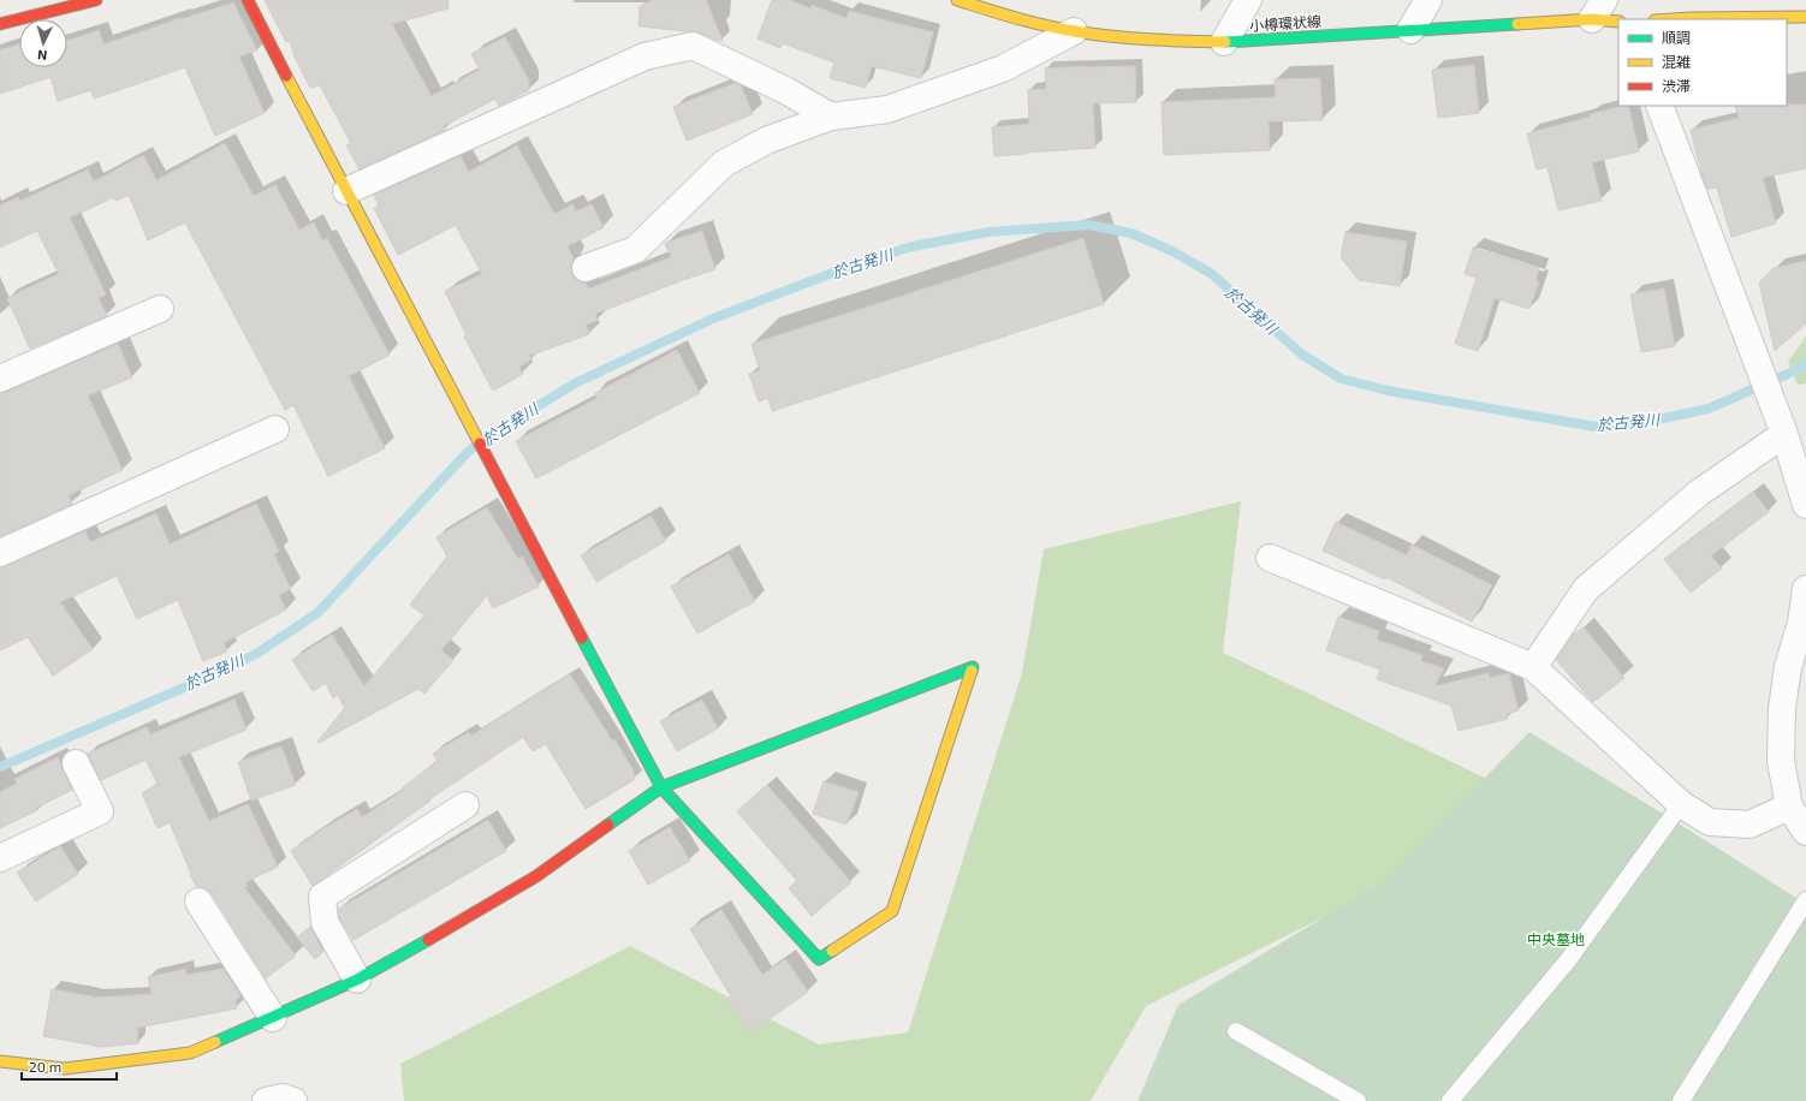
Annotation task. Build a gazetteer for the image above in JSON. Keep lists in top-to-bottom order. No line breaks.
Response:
{"streets":{"street":["小樽環状線"]},"water":["於古発川"],"parks":["中央墓地"],"legend":["順調","混雑","渋滞"],"scale_bar":"20 m","north":"bottom"}
